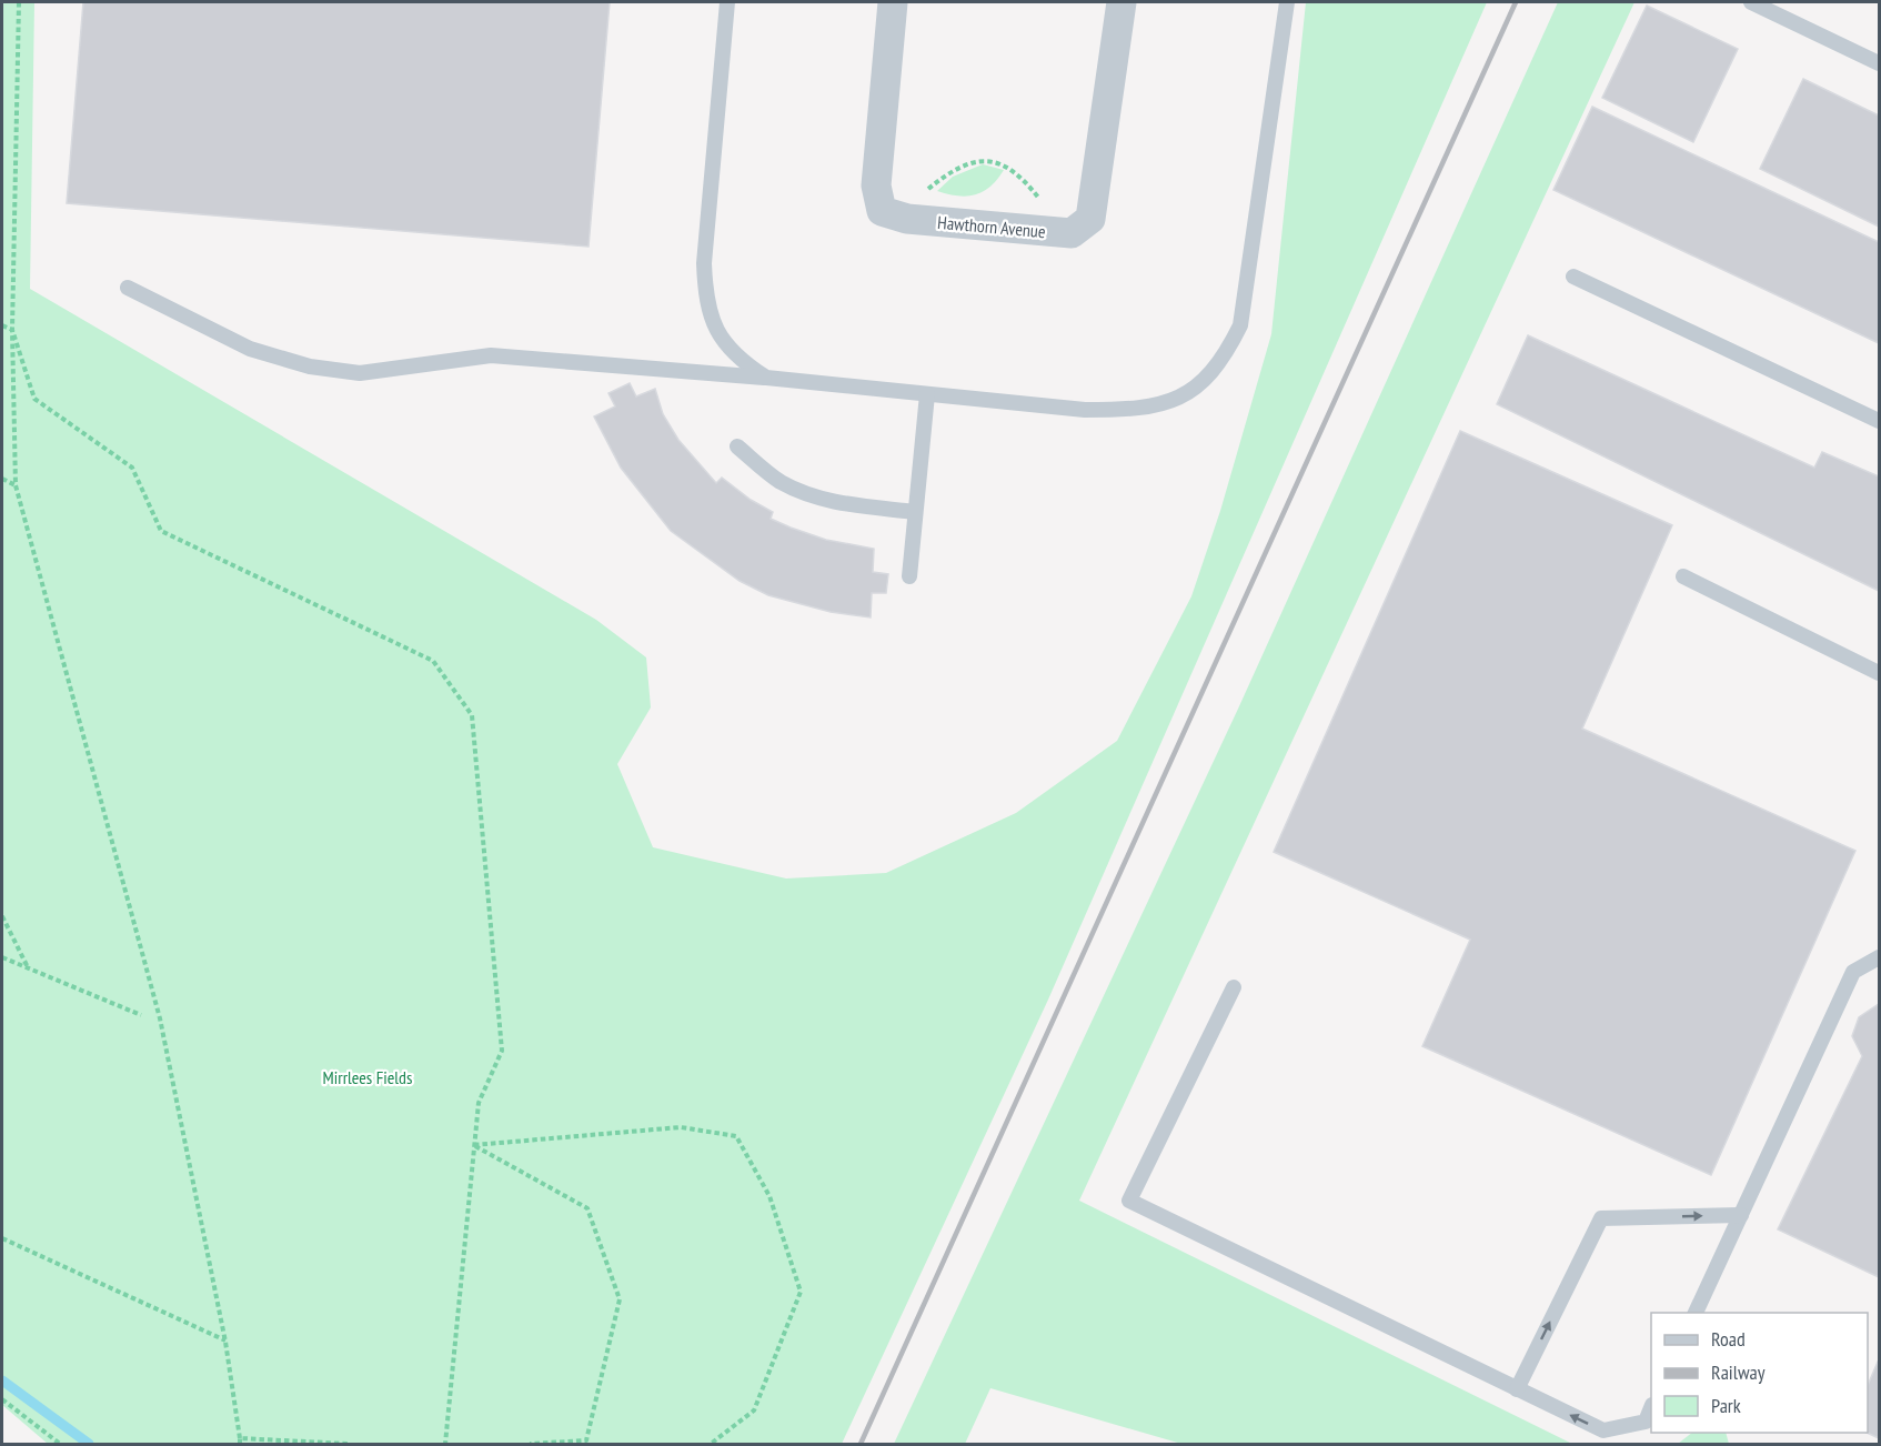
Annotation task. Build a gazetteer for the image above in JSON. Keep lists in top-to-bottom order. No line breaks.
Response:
{"streets":{"street":["Hawthorn Avenue"]},"parks":["Mirrlees Fields"],"legend":["Road","Railway","Park"]}
